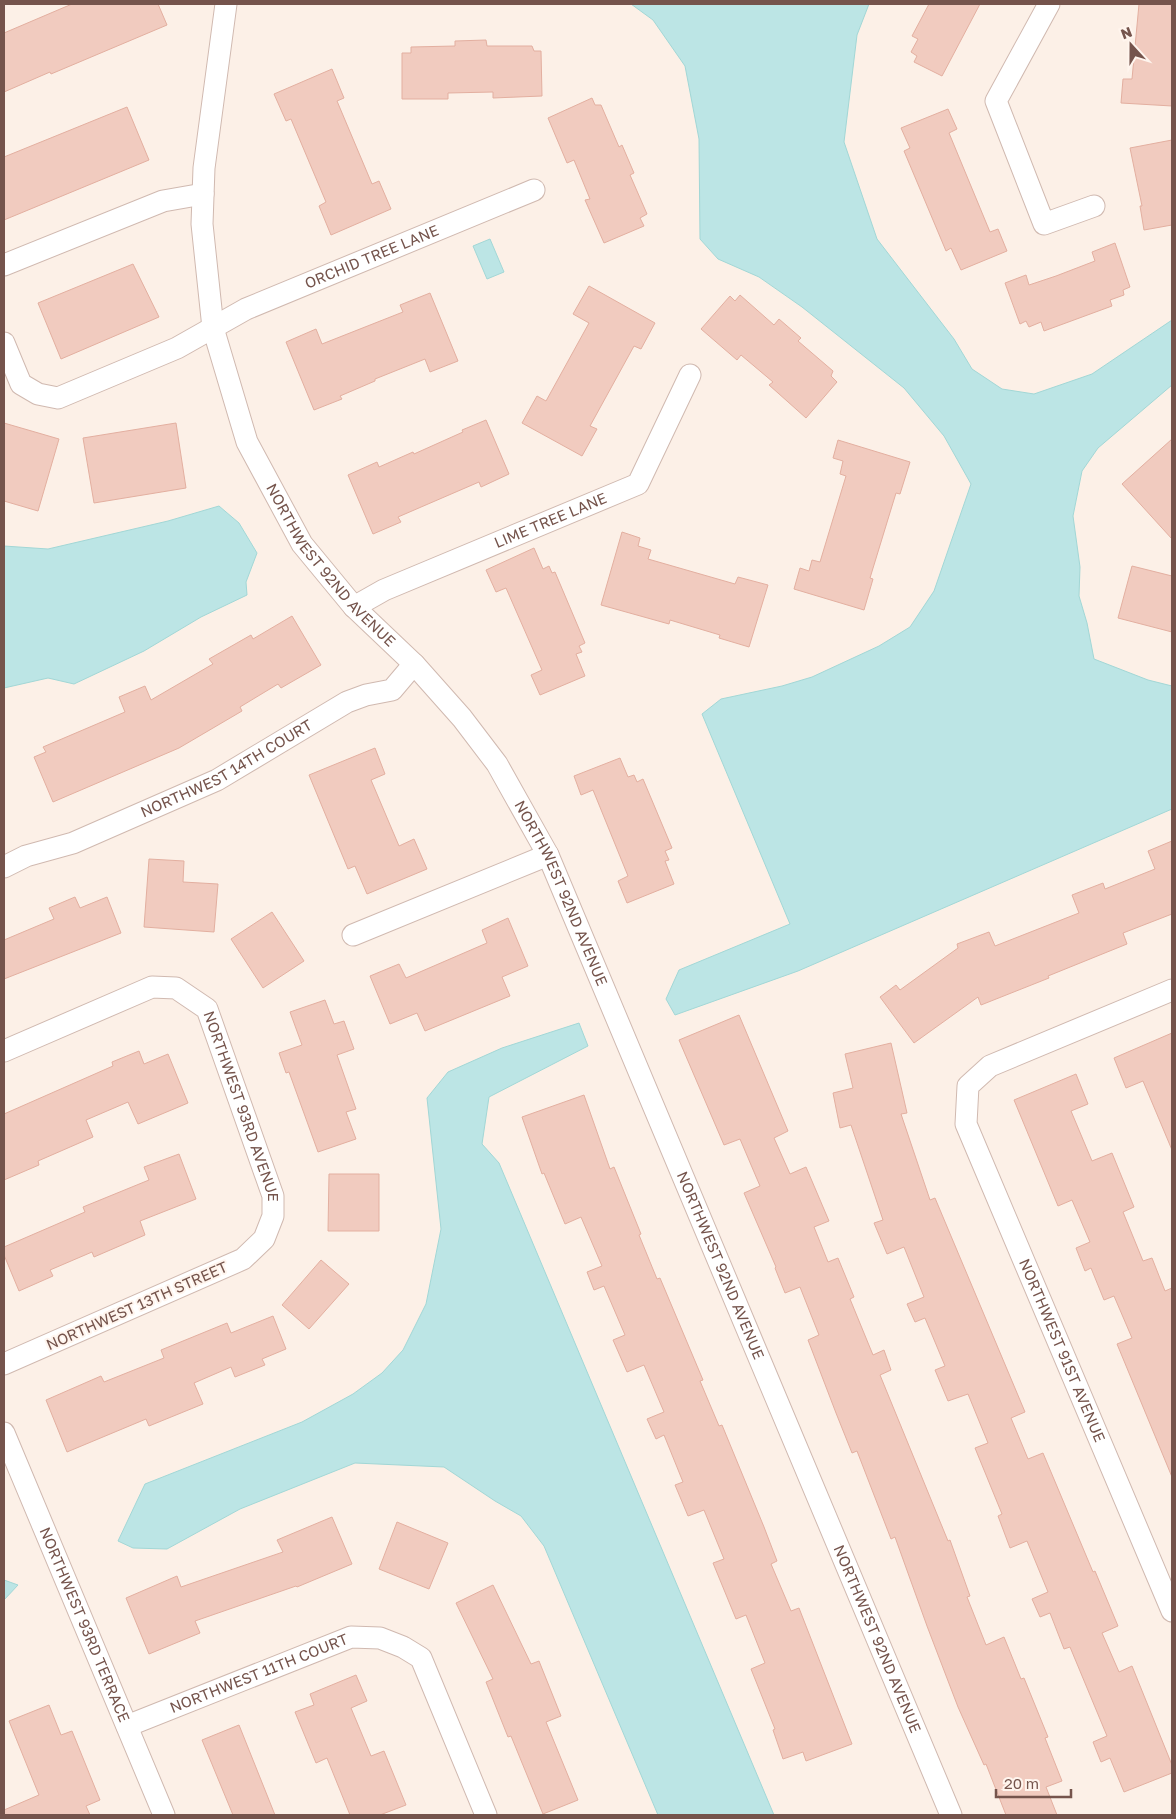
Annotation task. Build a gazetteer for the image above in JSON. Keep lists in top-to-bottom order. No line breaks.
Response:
{"streets":{"street":["ORCHID TREE LANE","LIME TREE LANE","NORTHWEST 92ND AVENUE","NORTHWEST 14TH COURT","NORTHWEST 93RD AVENUE","NORTHWEST 13TH STREET","NORTHWEST 91ST AVENUE","NORTHWEST 93RD TERRACE","NORTHWEST 11TH COURT"]},"crossings":[["ORCHID TREE LANE","NORTHWEST 92ND AVENUE"],["LIME TREE LANE","NORTHWEST 92ND AVENUE"],["NORTHWEST 92ND AVENUE","NORTHWEST 14TH COURT"],["NORTHWEST 93RD AVENUE","NORTHWEST 13TH STREET"],["NORTHWEST 93RD TERRACE","NORTHWEST 11TH COURT"]],"scale_bar":"20 m","north":"top"}
